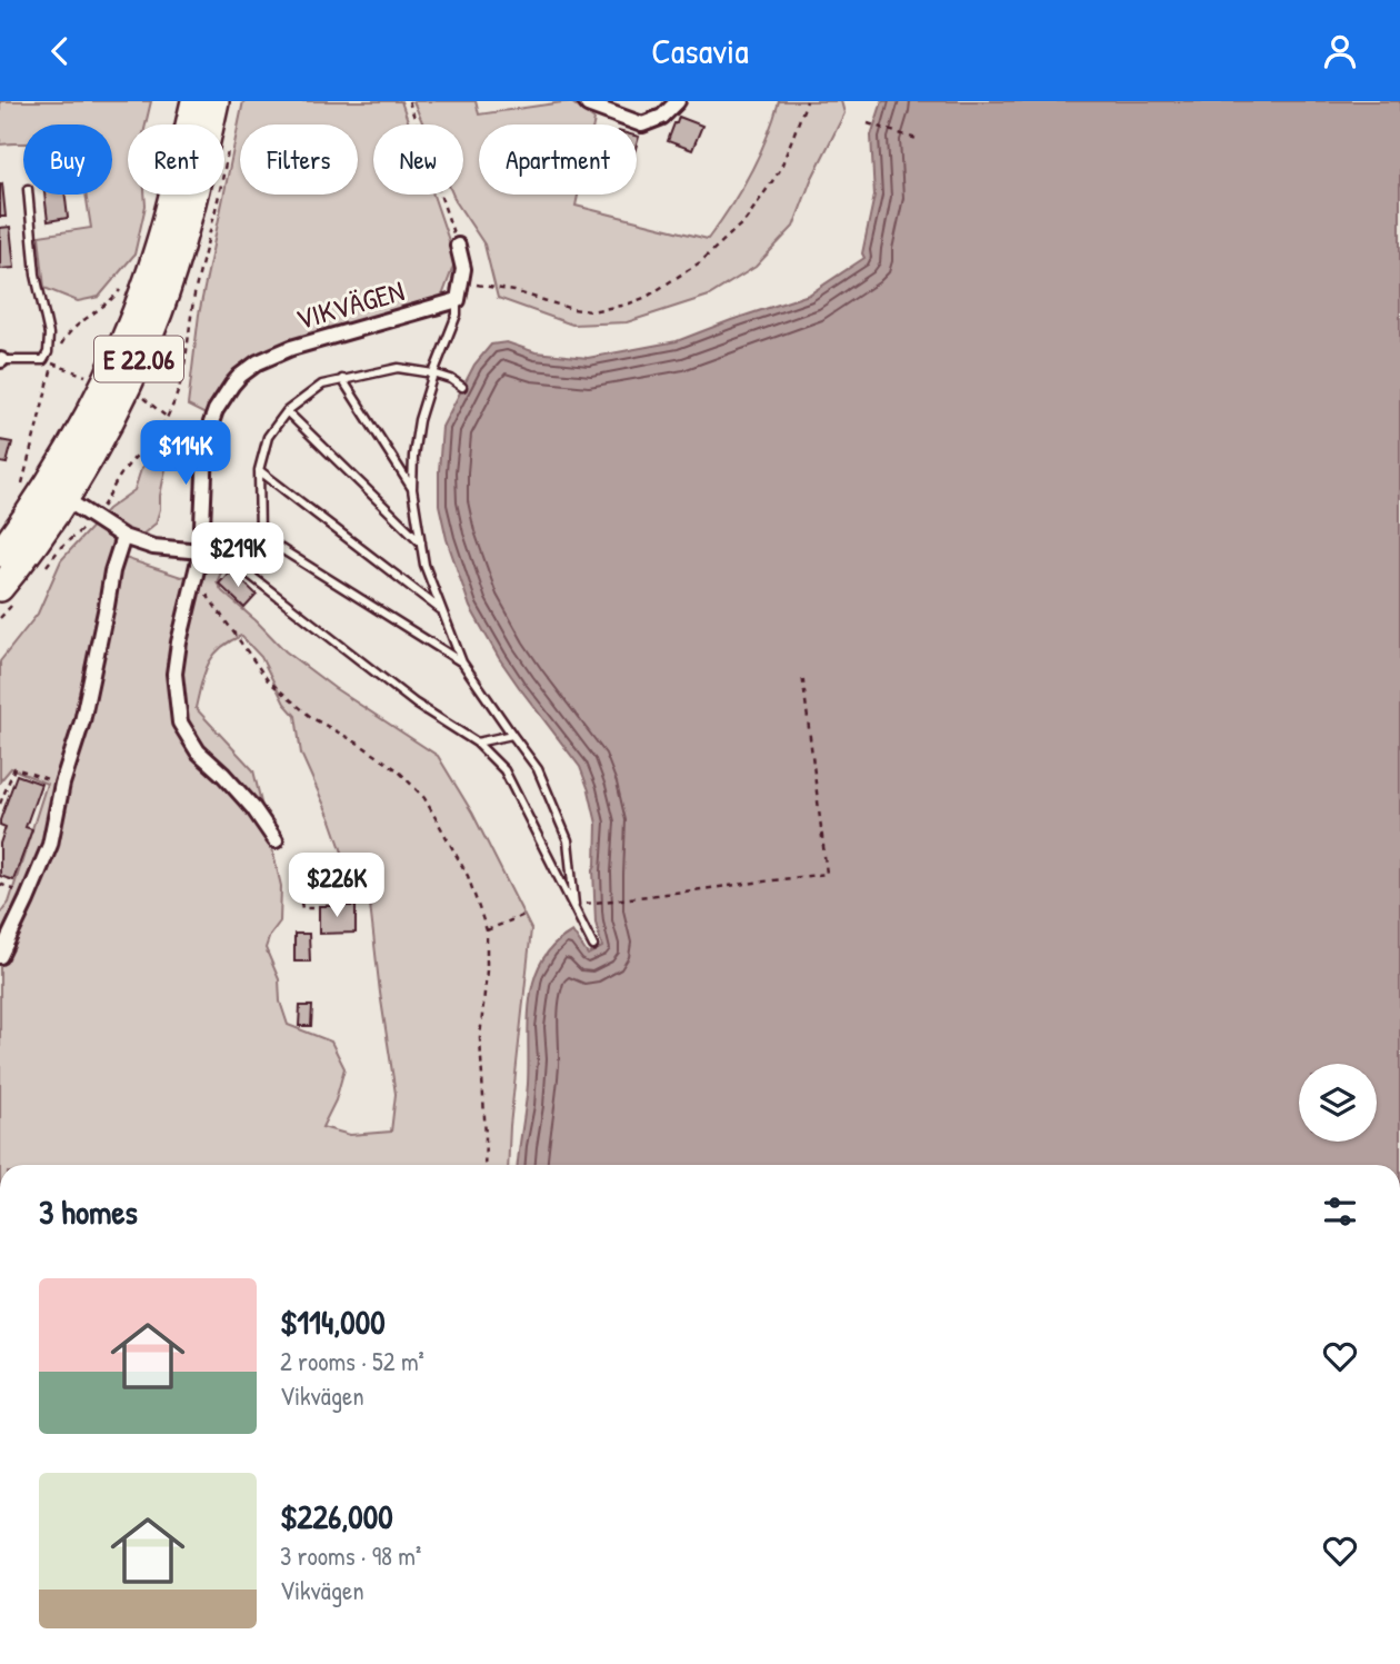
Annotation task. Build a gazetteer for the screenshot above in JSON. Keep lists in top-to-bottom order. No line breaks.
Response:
{"streets":{"highway":["E 22.06"],"street":["VIKVÄGEN"]},"page":{"header":"Casavia","chip":["Buy","Rent","Filters","New","Apartment"],"price":["$114K","$219K","$226K"],"heading":"3 homes","list":[{"name":"$114,000","note":"2 rooms · 52 m² · Vikvägen"},{"name":"$226,000","note":"3 rooms · 98 m² · Vikvägen"}]}}
